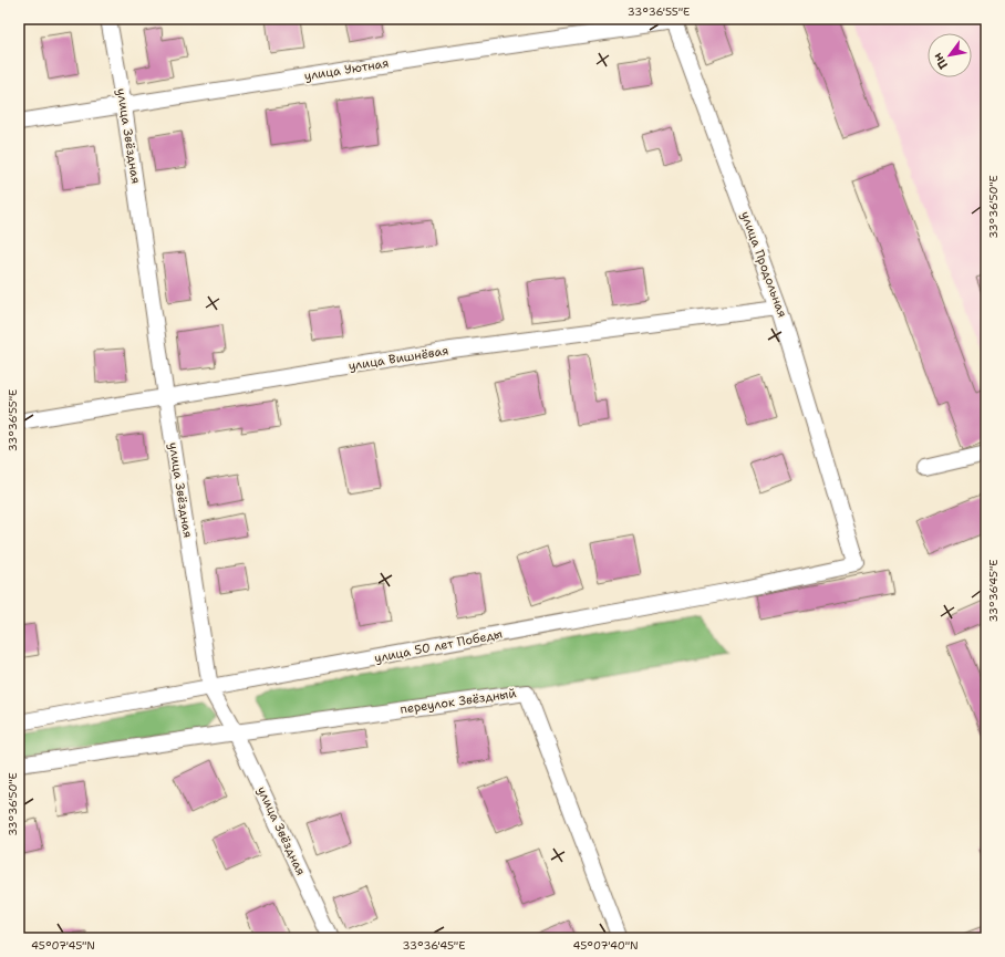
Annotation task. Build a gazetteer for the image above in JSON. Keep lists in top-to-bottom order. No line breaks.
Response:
{"streets":{"street":["улица Уютная","улица Звёздная","улица Продольная","улица Вишнёвая","улица 50 лет Победы","переулок Звёздный"]},"crossings":[["улица Уютная","улица Звёздная"],["улица Уютная","улица Продольная"],["улица Звёздная","улица Вишнёвая"],["улица Звёздная","улица 50 лет Победы"],["улица Звёздная","переулок Звёздный"],["улица Продольная","улица Вишнёвая"],["улица Продольная","улица 50 лет Победы"]],"north":"bottom left","coordinates":["33°36'55\"E","33°36'50\"E","33°36'45\"E","45°07'45\"N","45°07'40\"N"]}
